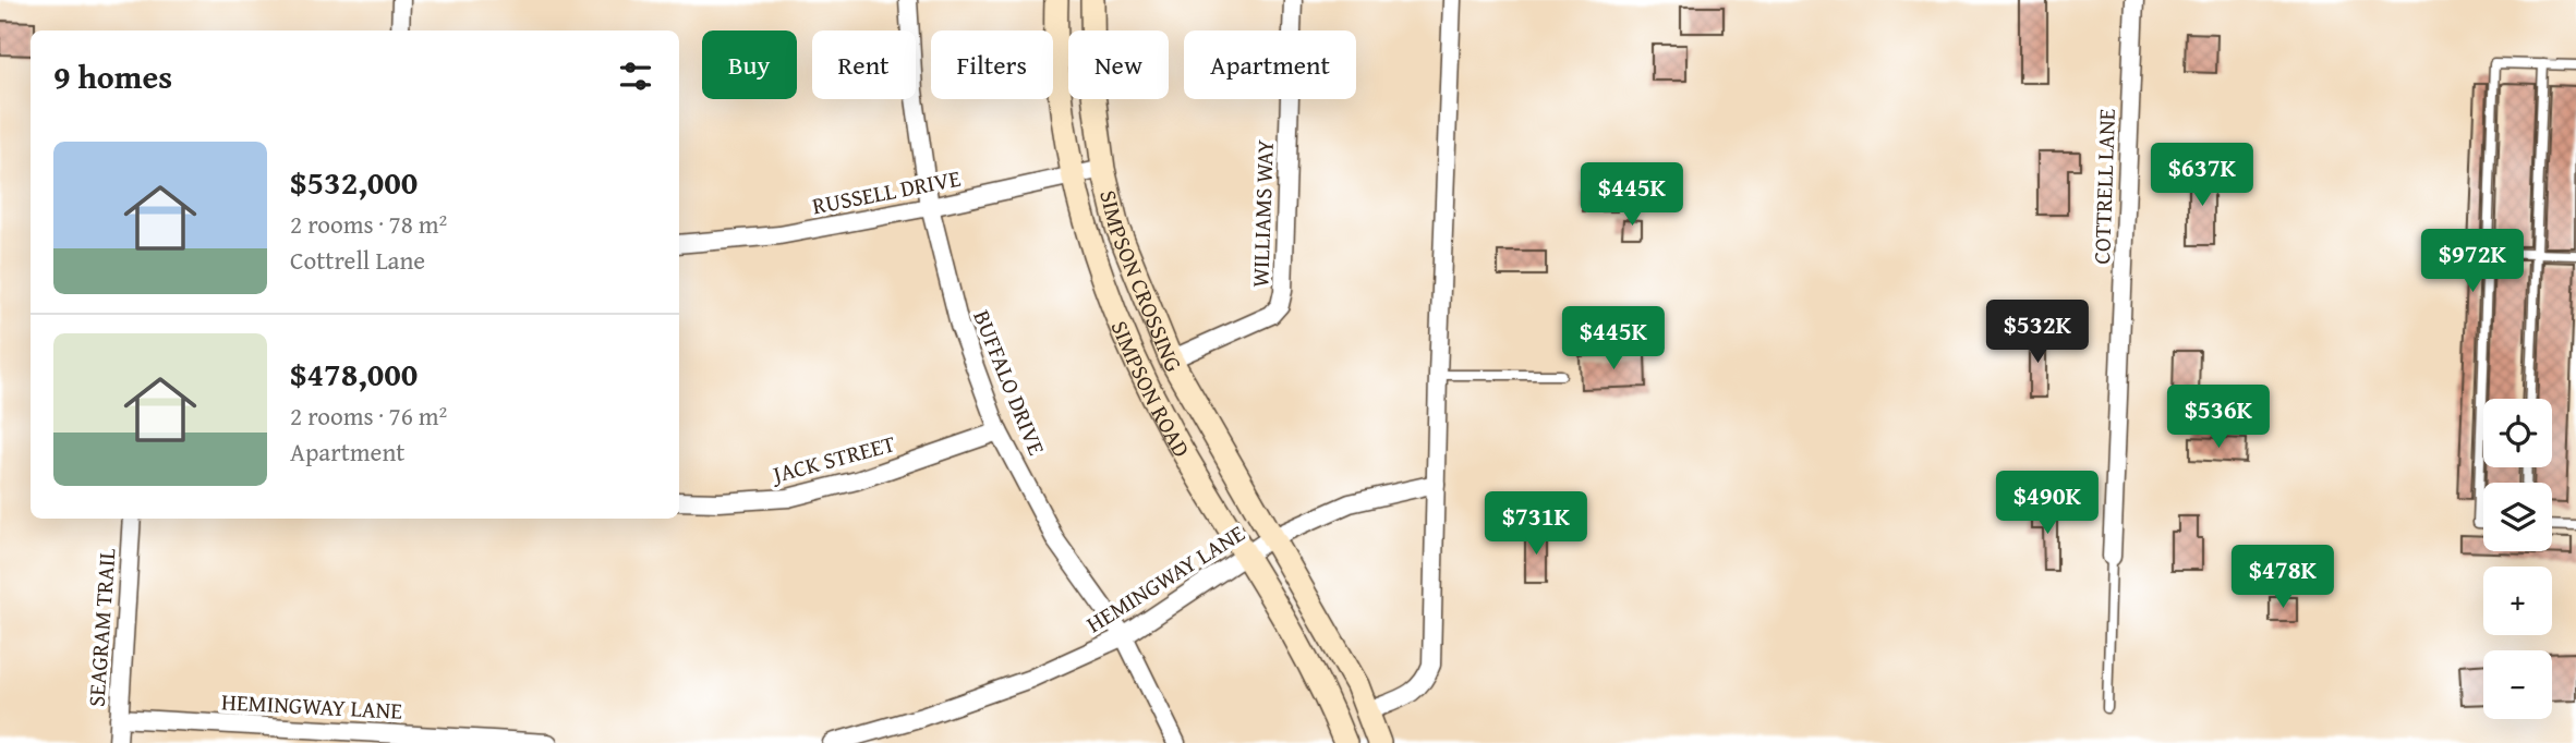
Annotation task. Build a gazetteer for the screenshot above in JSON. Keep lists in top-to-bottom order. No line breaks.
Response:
{"streets":{"street":["COTTRELL LANE","RUSSELL DRIVE","WILLIAMS WAY","SIMPSON CROSSING","BUFFALO DRIVE","SIMPSON ROAD","JACK STREET","HEMINGWAY LANE","SEAGRAM TRAIL"]},"crossings":[["RUSSELL DRIVE","SIMPSON CROSSING"],["RUSSELL DRIVE","BUFFALO DRIVE"],["RUSSELL DRIVE","SIMPSON ROAD"],["WILLIAMS WAY","SIMPSON CROSSING"],["SIMPSON CROSSING","HEMINGWAY LANE"],["BUFFALO DRIVE","JACK STREET"],["BUFFALO DRIVE","HEMINGWAY LANE"],["SIMPSON ROAD","HEMINGWAY LANE"],["HEMINGWAY LANE","SEAGRAM TRAIL"]],"page":{"chip":["Buy","Rent","Filters","New","Apartment"],"heading":"9 homes","list":[{"name":"$532,000","note":"2 rooms · 78 m² · Cottrell Lane"},{"name":"$478,000","note":"2 rooms · 76 m² · Apartment"}],"price":["$637K","$445K","$972K","$532K","$445K","$536K","$490K","$731K","$478K"],"map_buttons":["+","−"]}}
